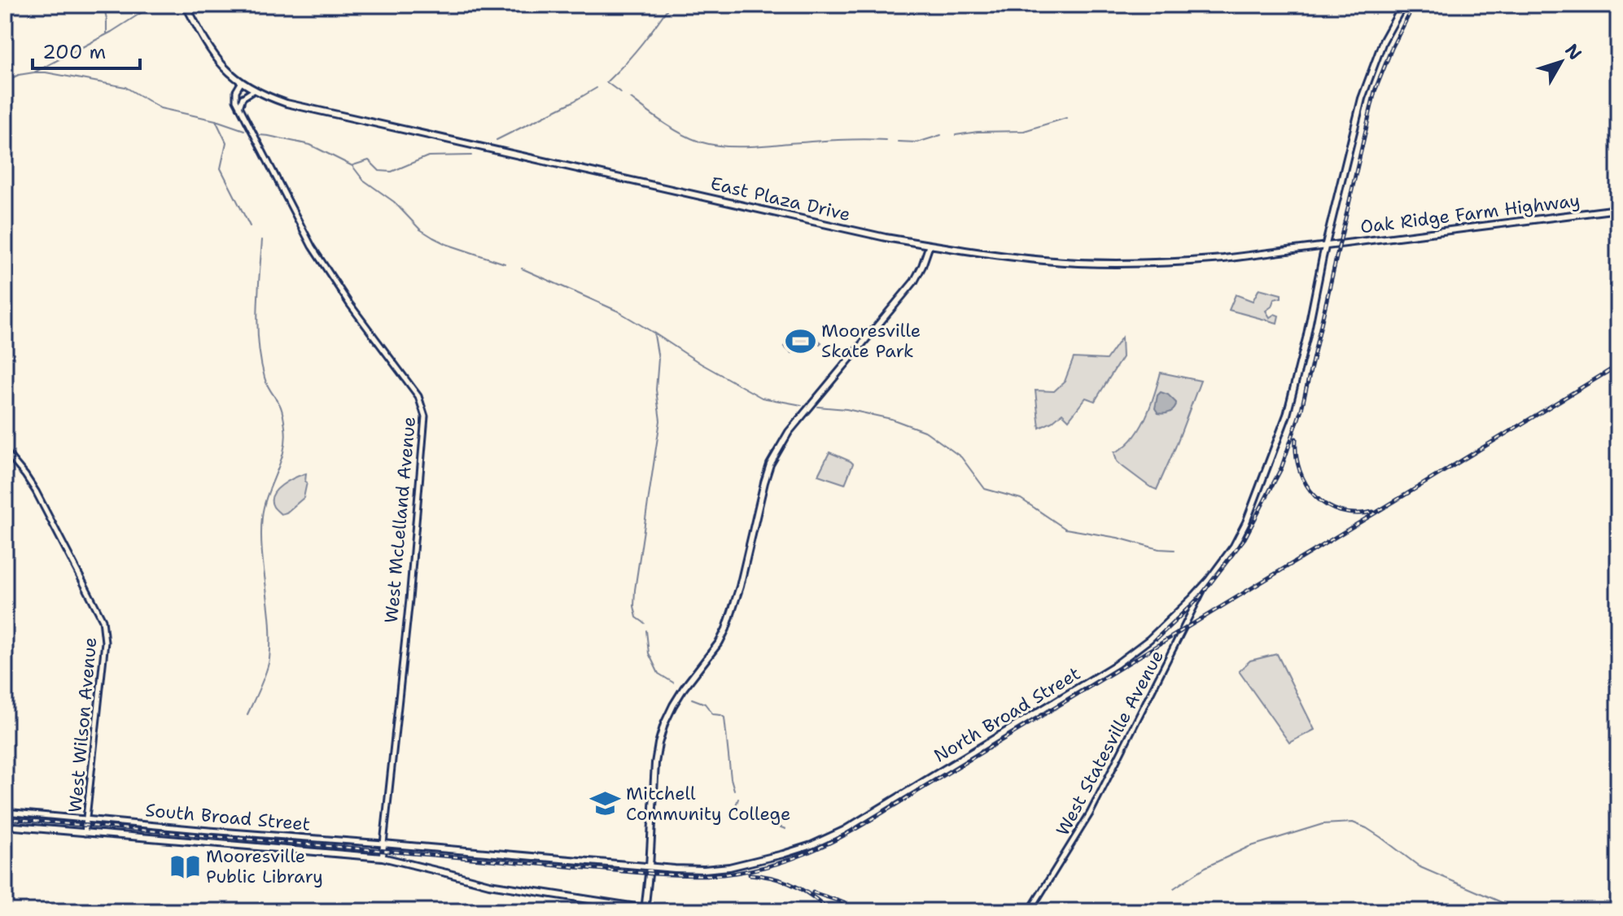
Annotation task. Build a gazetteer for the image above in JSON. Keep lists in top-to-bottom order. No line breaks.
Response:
{"streets":{"main road":["East Plaza Drive","Oak Ridge Farm Highway","West McLelland Avenue","North Broad Street","South Broad Street"],"street":["West Wilson Avenue","West Statesville Avenue"]},"crossings":[["East Plaza Drive","Oak Ridge Farm Highway"],["East Plaza Drive","North Broad Street"],["Oak Ridge Farm Highway","North Broad Street"],["West McLelland Avenue","South Broad Street"],["North Broad Street","West Statesville Avenue"],["North Broad Street","South Broad Street"],["West Wilson Avenue","South Broad Street"]],"places":{"sports":["Mooresville Skate Park"],"school or university":["Mitchell Community College"],"library":["Mooresville Public Library"]},"scale_bar":"200 m","north":"top right"}
